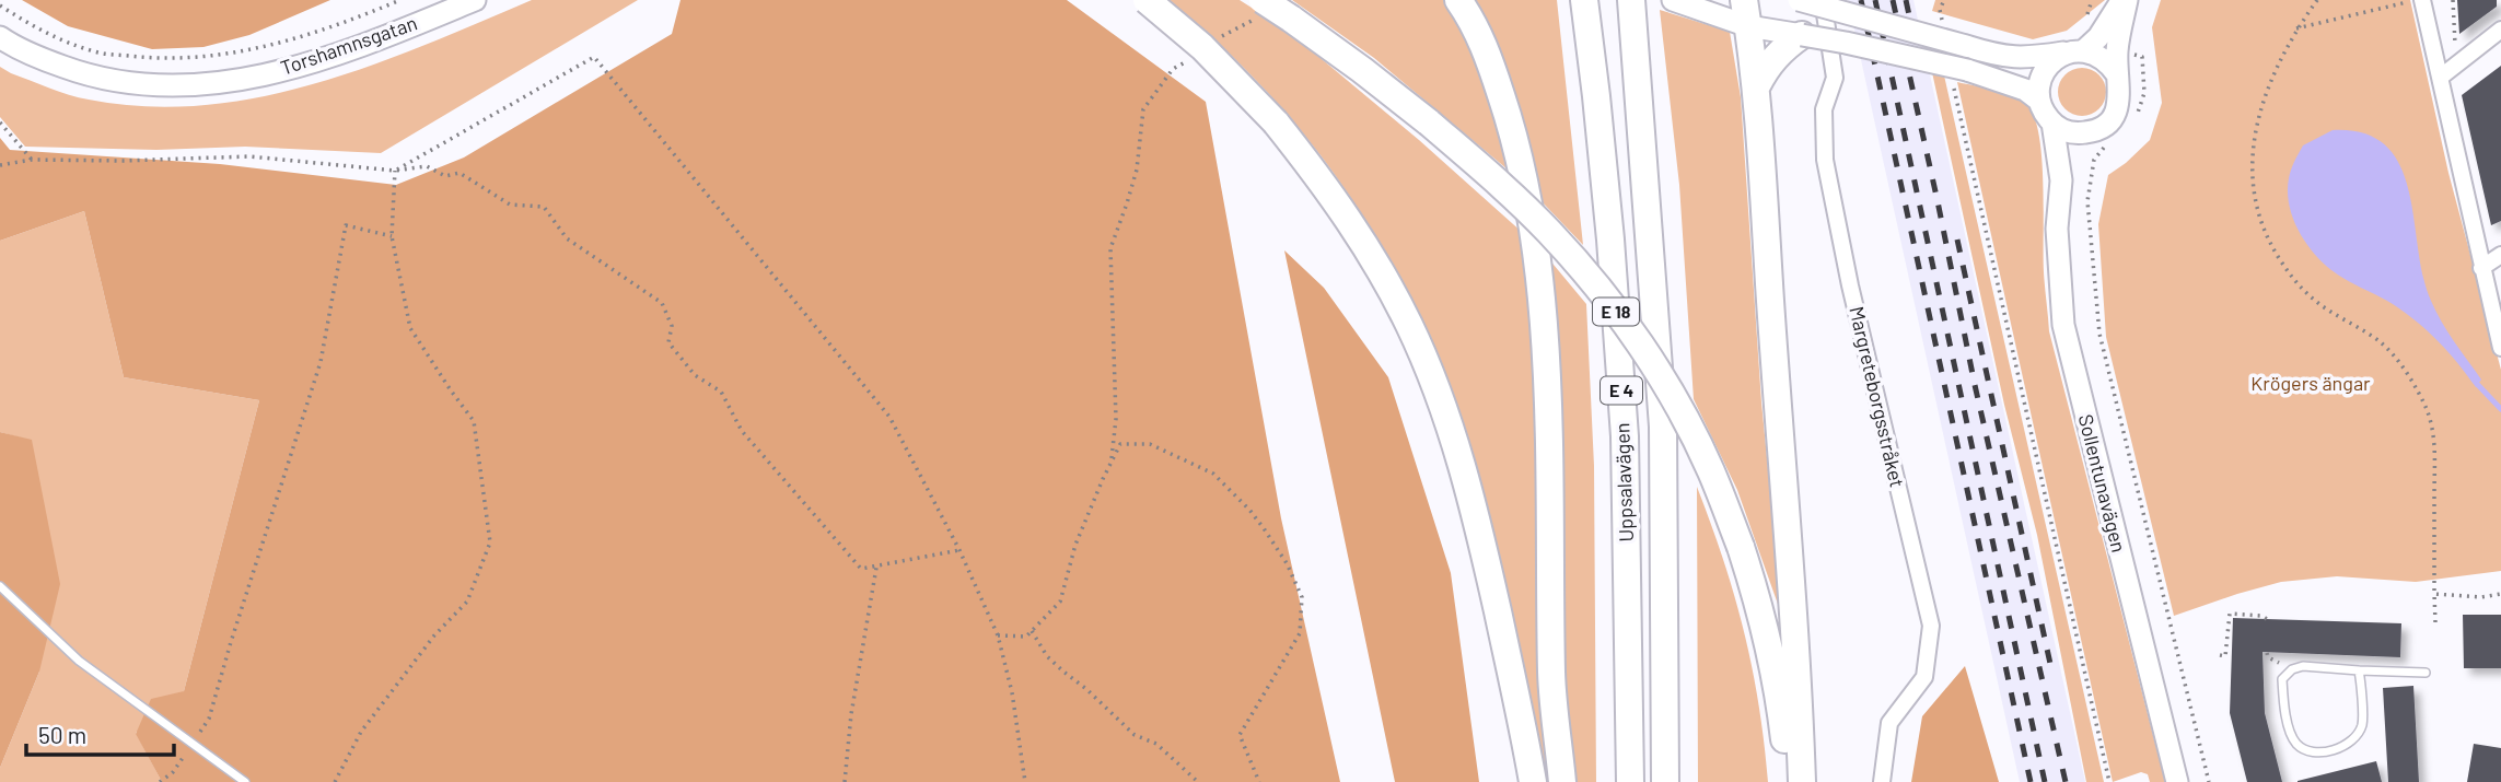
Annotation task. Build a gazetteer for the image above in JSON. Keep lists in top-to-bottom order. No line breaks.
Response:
{"streets":{"highway":["E 18","E 4","Uppsalavägen"],"street":["Torshamnsgatan","Margreteborgsstråket","Sollentunavägen"]},"parks":["Krögers ängar"],"scale_bar":"50 m"}
